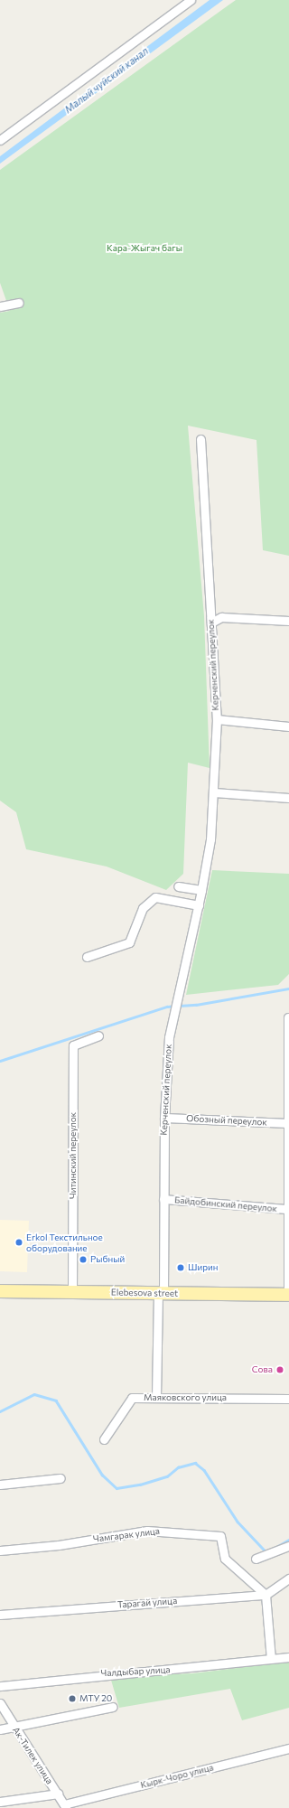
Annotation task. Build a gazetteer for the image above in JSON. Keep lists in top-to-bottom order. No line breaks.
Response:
{"streets":{"main road":["Elebesova street"],"street":["Керченский переулок","Обозный переулок","Читинский переулок","Байдобинский переулок","Маяковского улица","Чамгарак улица","Тарагай улица","Чалдыбар улица","Ак-Тилек улица","Кырк-Чоро улица"]},"crossings":[["Керченский переулок","Обозный переулок"],["Керченский переулок","Байдобинский переулок"],["Керченский переулок","Elebesova street"],["Керченский переулок","Маяковского улица"],["Читинский переулок","Elebesova street"],["Чамгарак улица","Тарагай улица"],["Ак-Тилек улица","Кырк-Чоро улица"]],"water":["Малый чуйский канал"],"parks":["Кара-Жыгач багы"],"places":["Erkol Текстильное оборудование","Рыбный","Ширин","Сова","МТУ 20"]}
